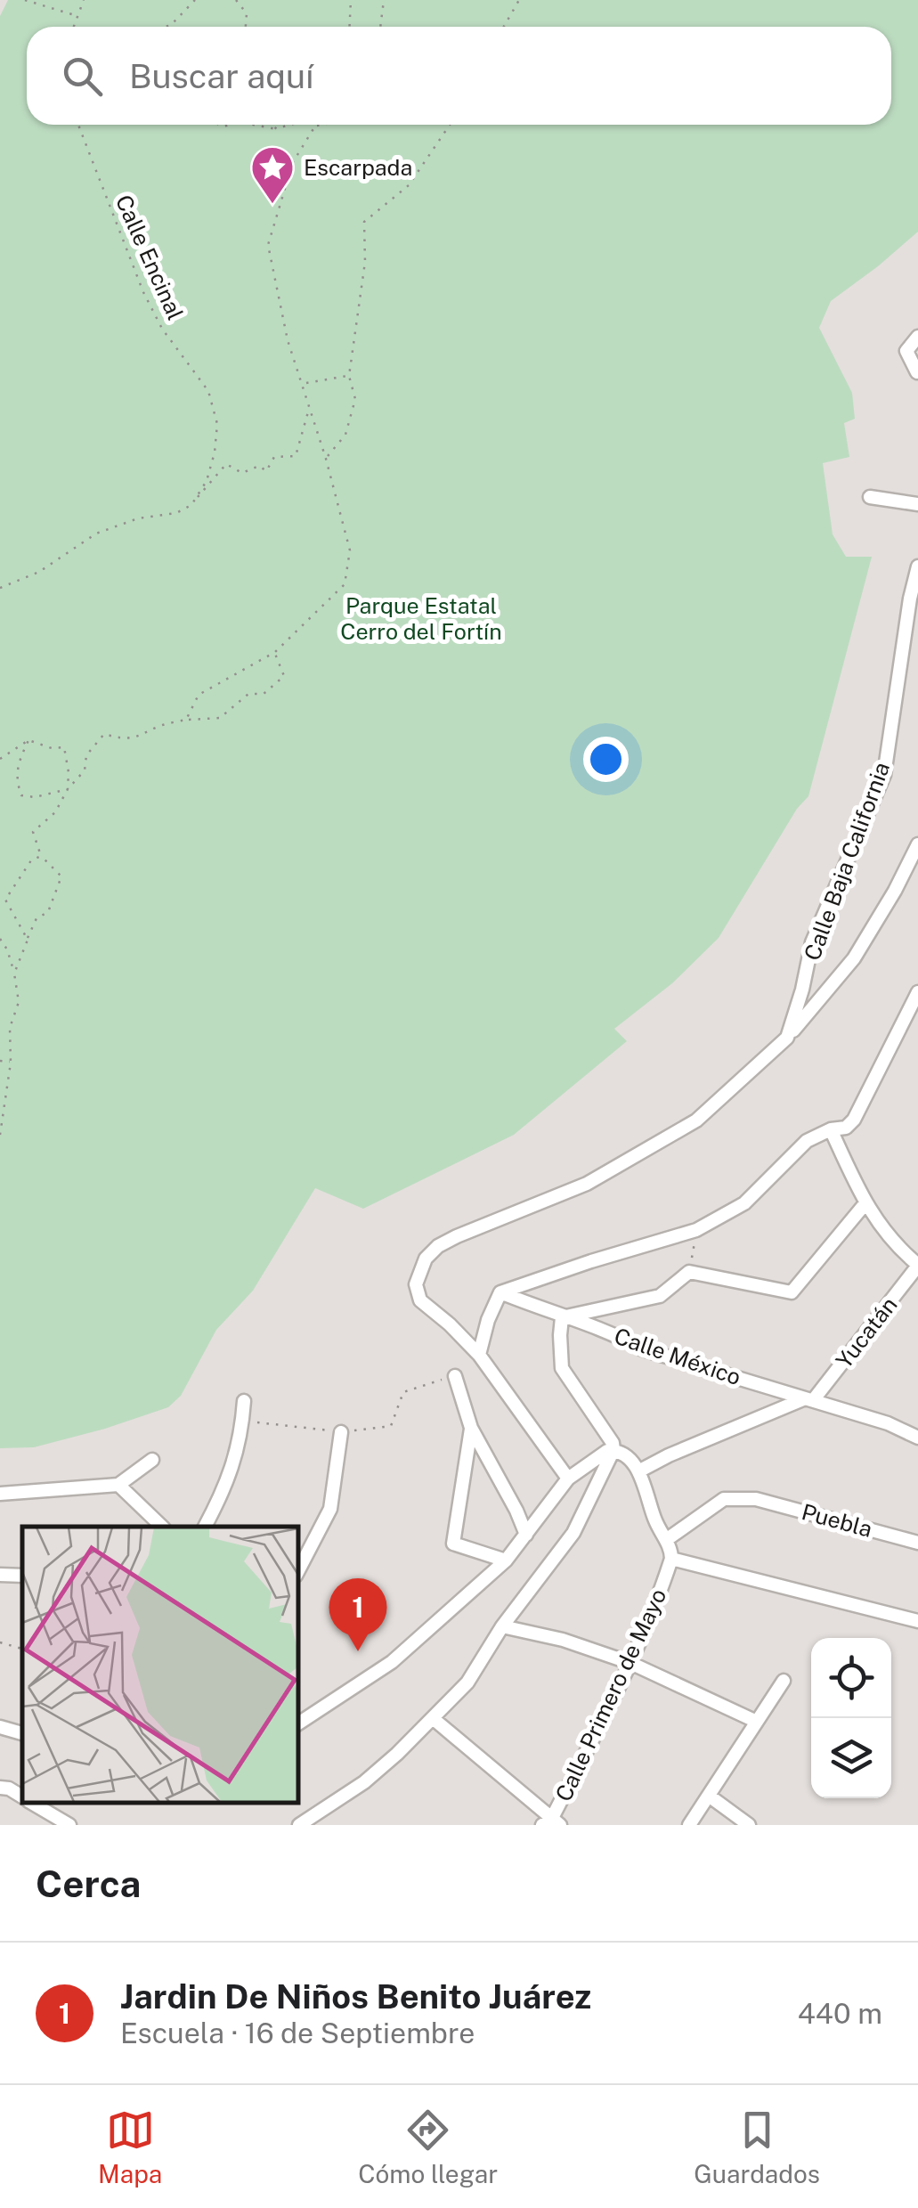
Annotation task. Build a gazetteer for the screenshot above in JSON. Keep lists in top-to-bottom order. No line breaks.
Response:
{"streets":{"street":["Calle Baja California","Yucatán","Calle México","Puebla","Calle Primero de Mayo"],"path":["Calle Encinal"]},"crossings":[["Yucatán","Calle México"]],"parks":["Parque Estatal Cerro del Fortín"],"places":{"place":["Escarpada"]},"page":{"search":"Buscar aquí","pins":"1","heading":"Cerca","list":[{"mark":"1","name":"Jardin De Niños Benito Juárez","note":"Escuela · 16 de Septiembre","value":"440 m"}],"nav":["Mapa","Cómo llegar","Guardados"]}}
